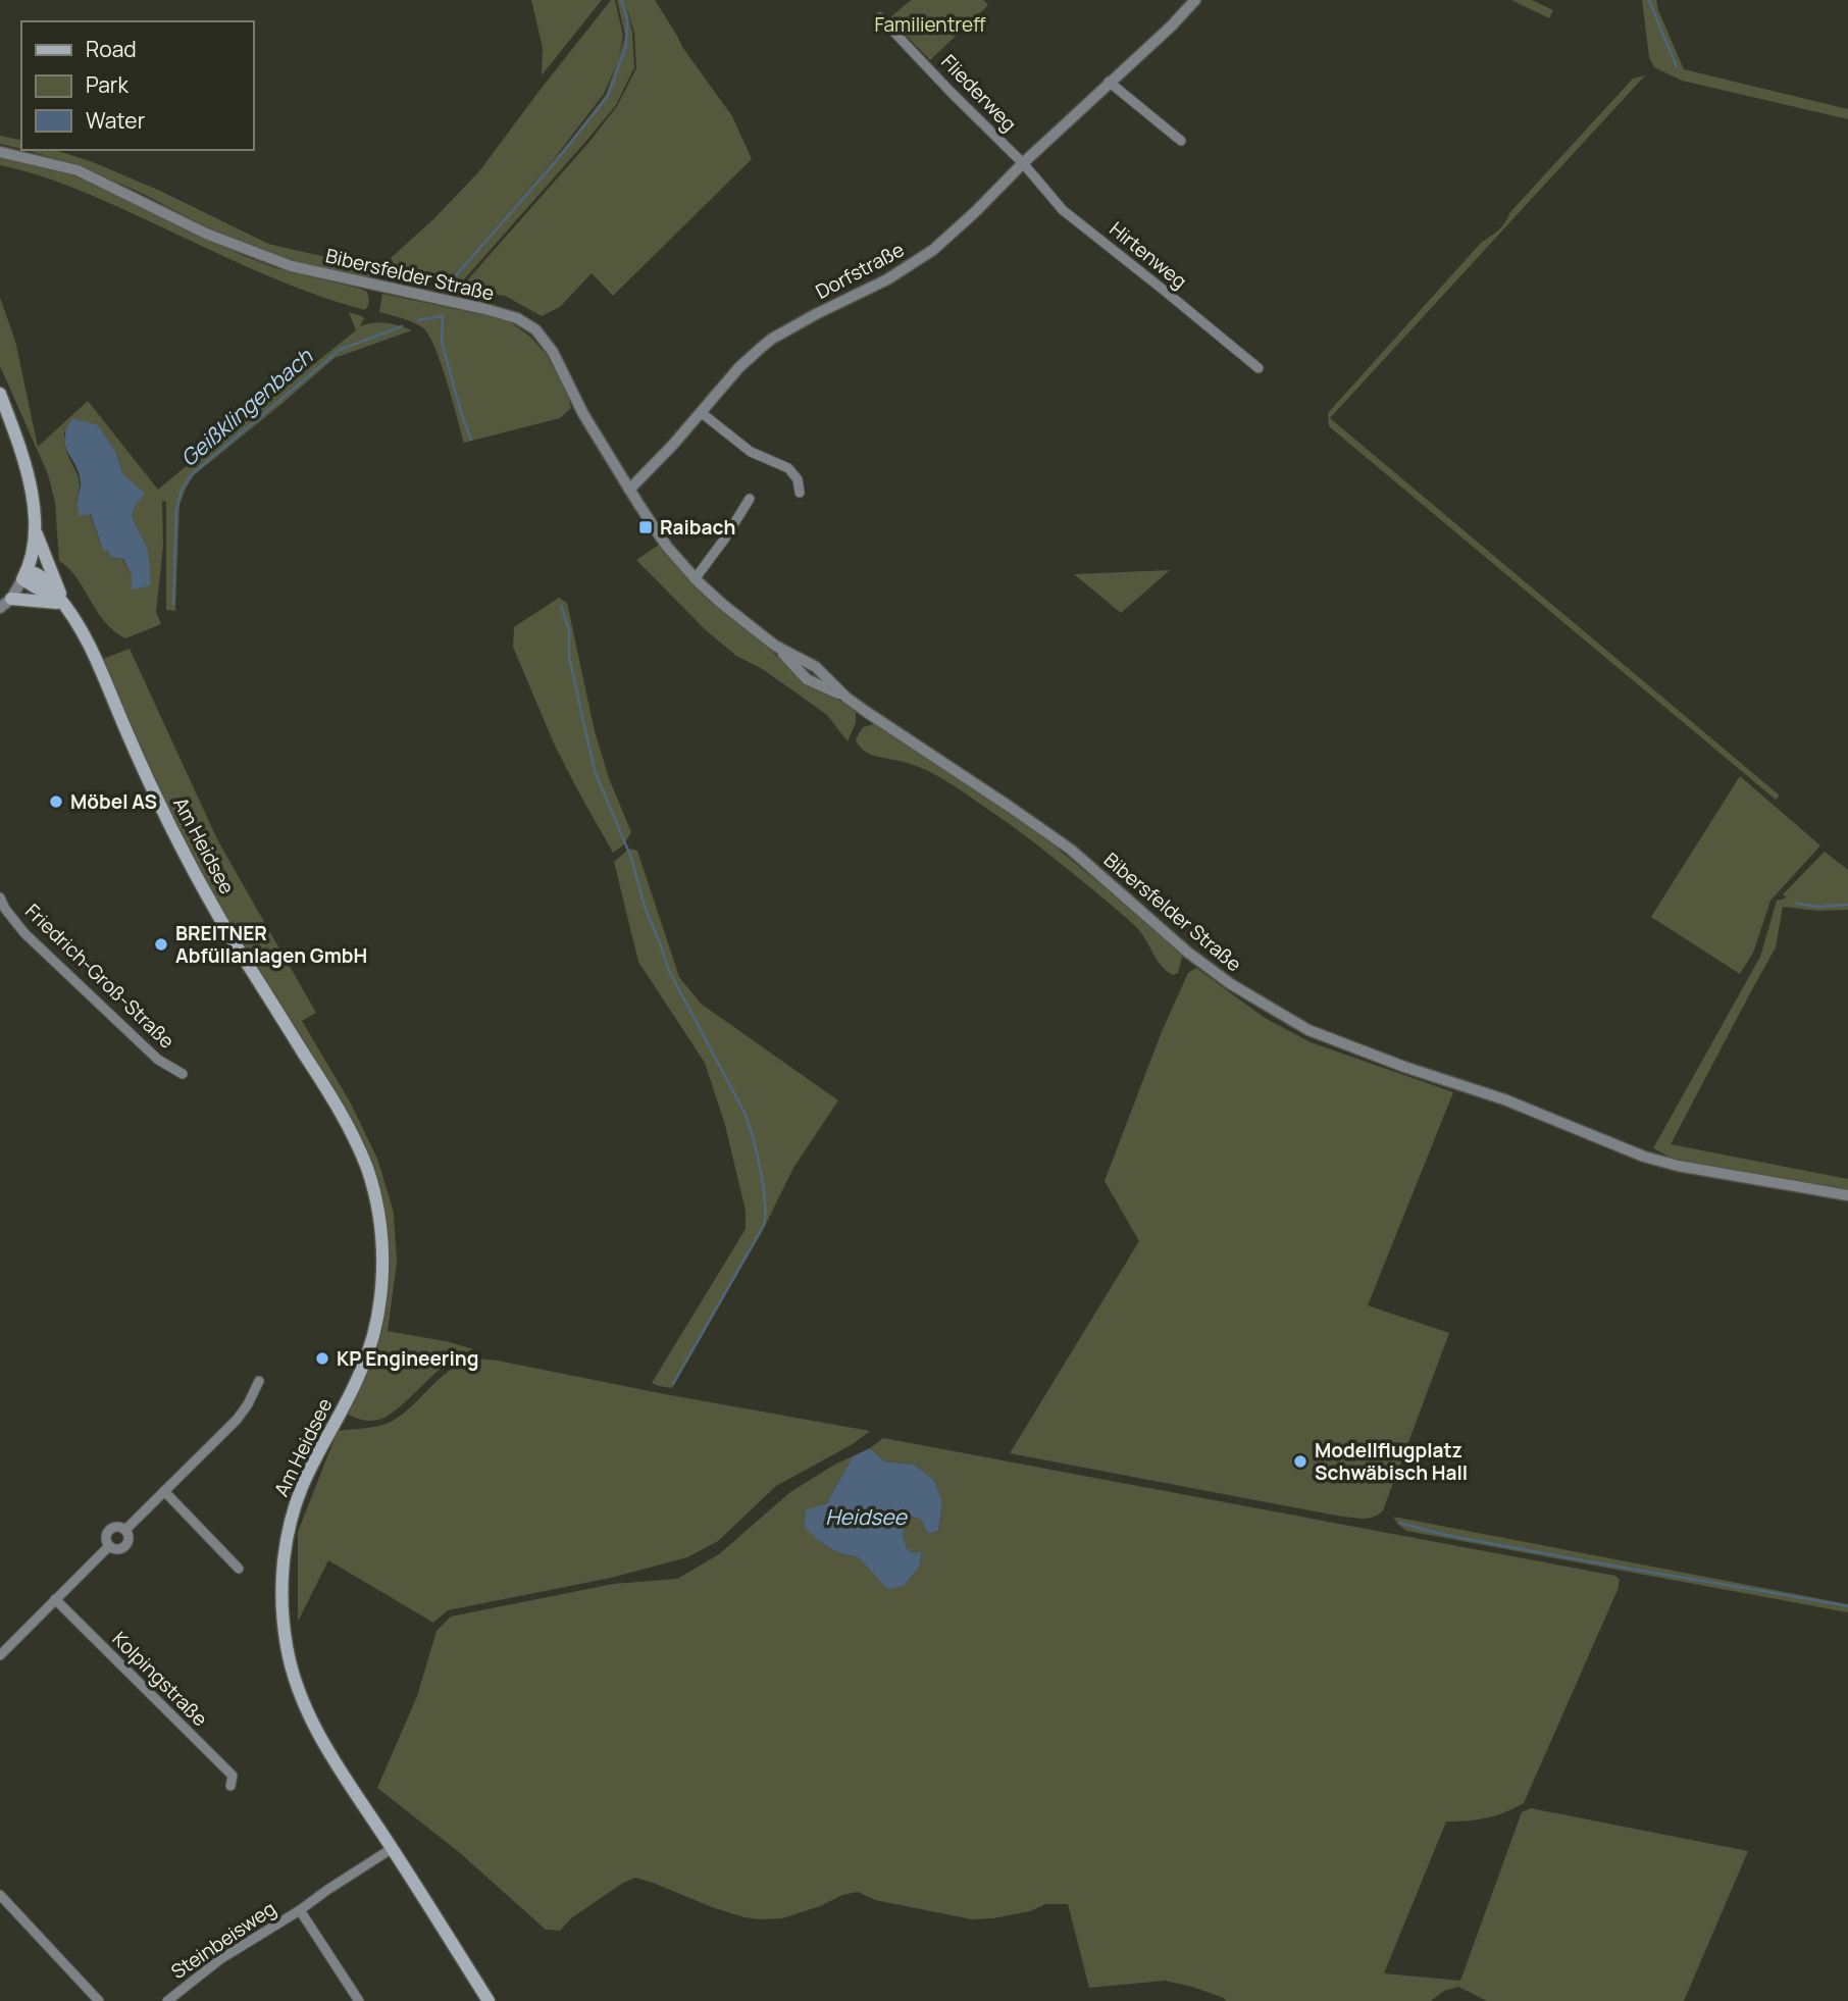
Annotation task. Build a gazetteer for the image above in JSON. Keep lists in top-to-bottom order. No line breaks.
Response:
{"streets":{"main road":["Am Heidsee"],"street":["Fliederweg","Hirtenweg","Dorfstraße","Bibersfelder Straße","Friedrich-Groß-Straße","Kolpingstraße","Steinbeisweg"]},"crossings":[["Fliederweg","Hirtenweg"],["Fliederweg","Dorfstraße"],["Hirtenweg","Dorfstraße"],["Dorfstraße","Bibersfelder Straße"],["Am Heidsee","Steinbeisweg"]],"water":["Geißklingenbach","Heidsee"],"parks":["Familientreff"],"places":{"transit":["Raibach"],"other":["Möbel AS","BREITNER Abfüllanlagen GmbH","KP Engineering","Modellflugplatz Schwäbisch Hall"]},"legend":["Road","Park","Water"]}
